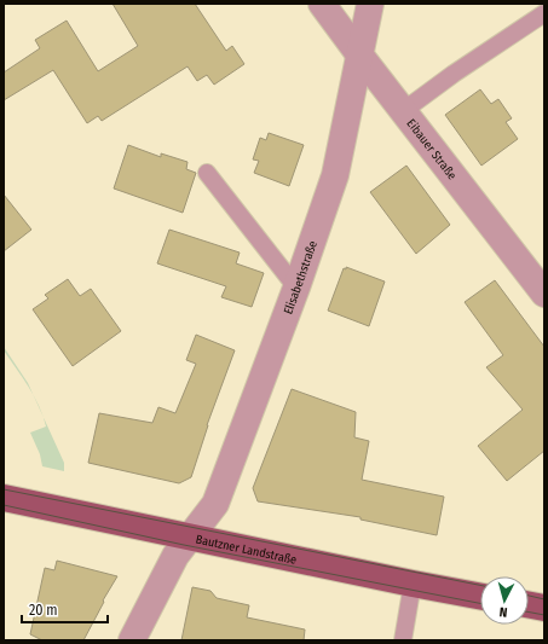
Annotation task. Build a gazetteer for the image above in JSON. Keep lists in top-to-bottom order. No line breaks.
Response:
{"streets":{"main road":["Bautzner Landstraße"],"street":["Eibauer Straße","Elisabethstraße"]},"crossings":[["Eibauer Straße","Elisabethstraße"],["Elisabethstraße","Bautzner Landstraße"]],"scale_bar":"20 m","north":"bottom"}
